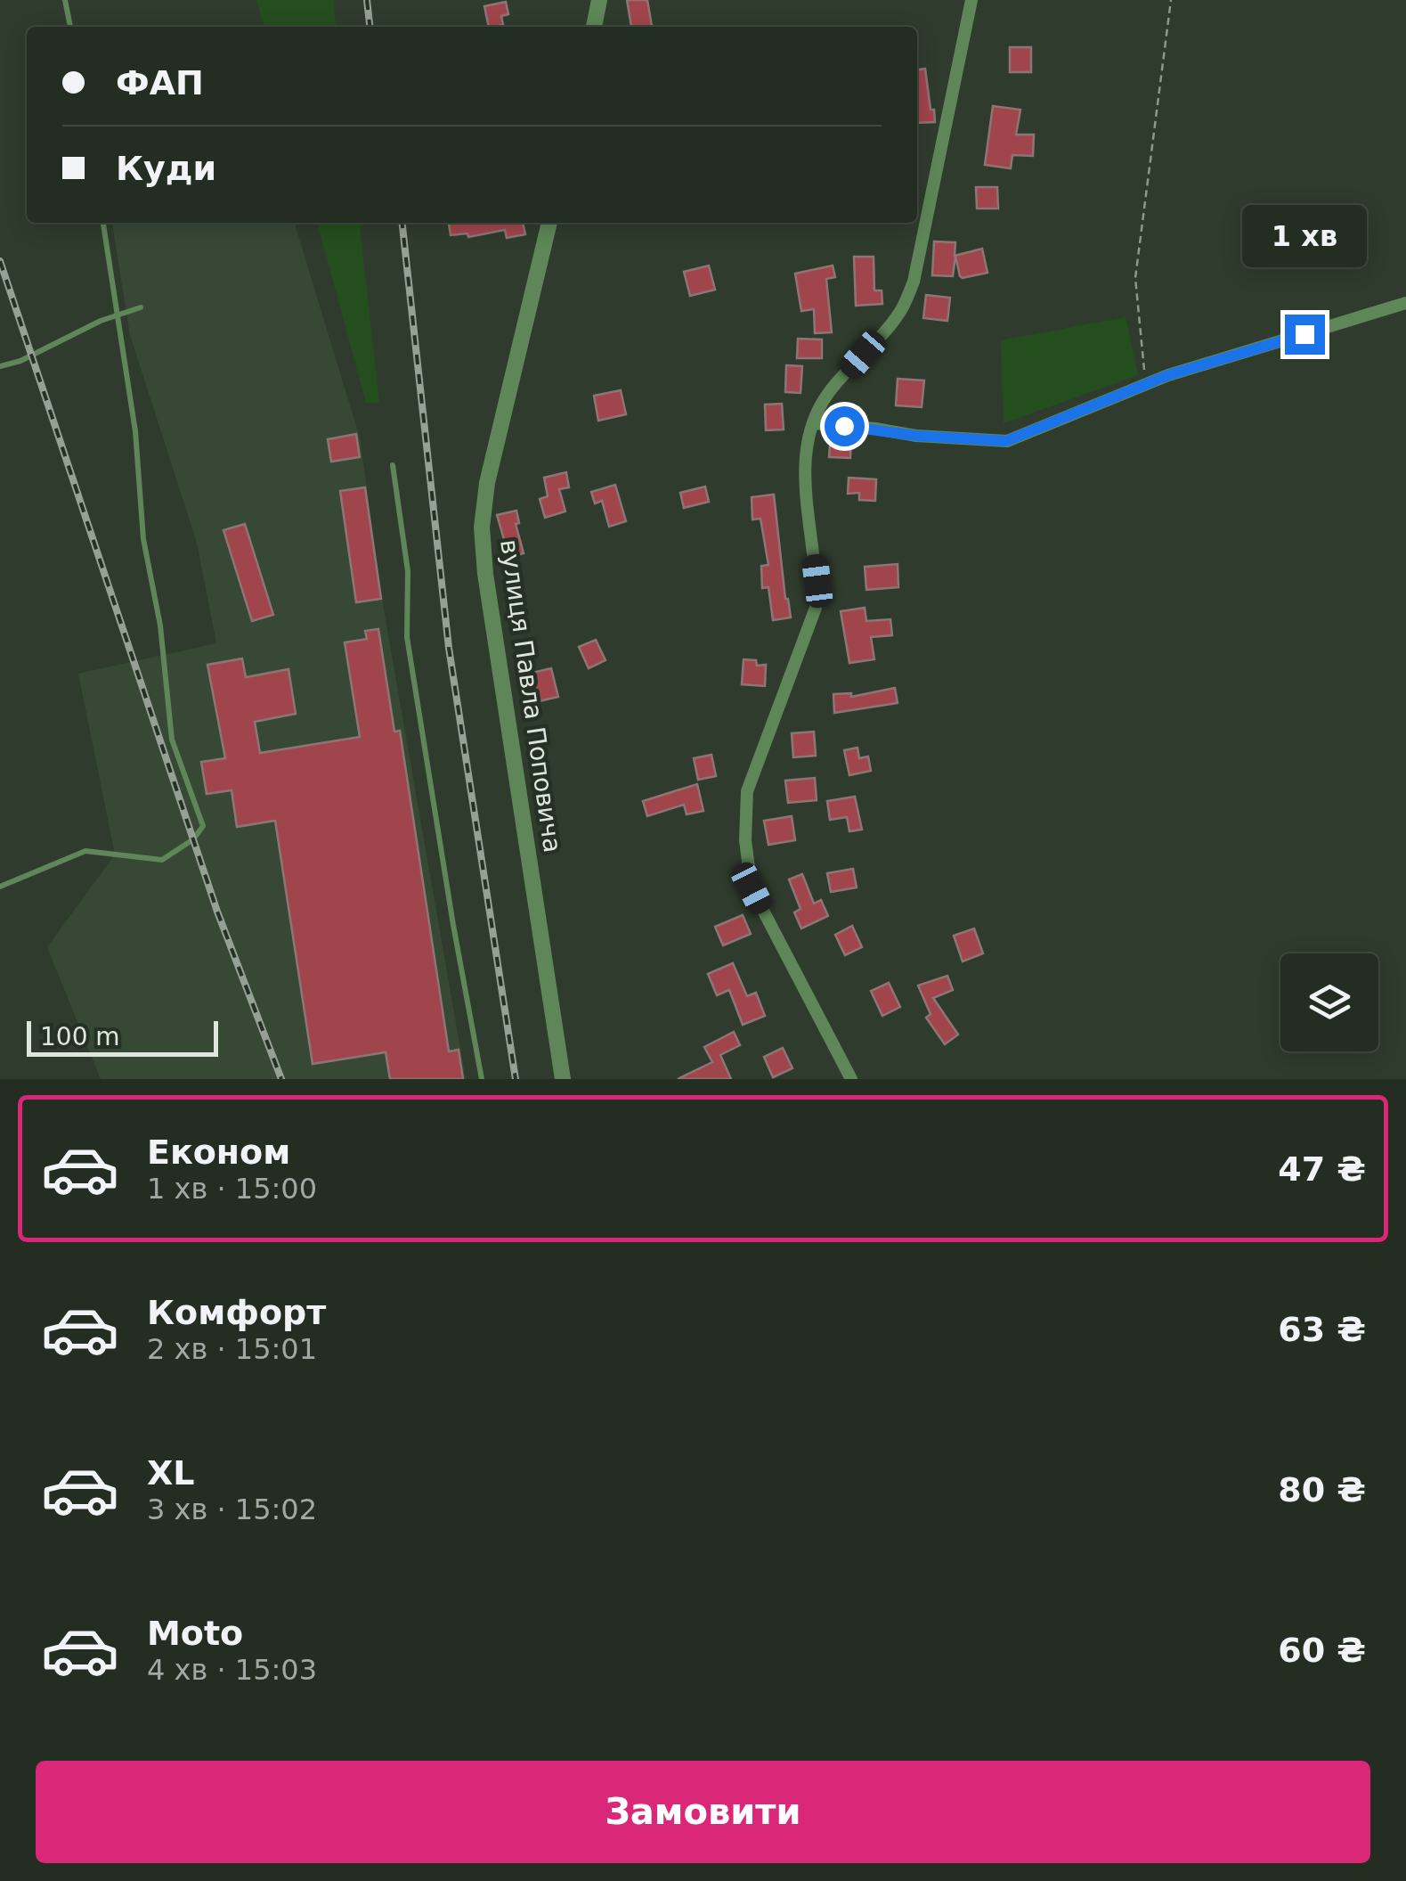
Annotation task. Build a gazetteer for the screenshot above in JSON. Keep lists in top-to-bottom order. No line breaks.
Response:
{"streets":{"street":["вулиця Павла Поповича"]},"scale_bar":"100 m","page":{"banner":["ФАП","Куди"],"bubble":"1 хв","scale":"100 m","list":[{"name":"Економ","note":"1 хв · 15:00","value":"47 ₴"},{"name":"Комфорт","note":"2 хв · 15:01","value":"63 ₴"},{"name":"XL","note":"3 хв · 15:02","value":"80 ₴"},{"name":"Moto","note":"4 хв · 15:03","value":"60 ₴"}],"buttons":"Замовити"}}
